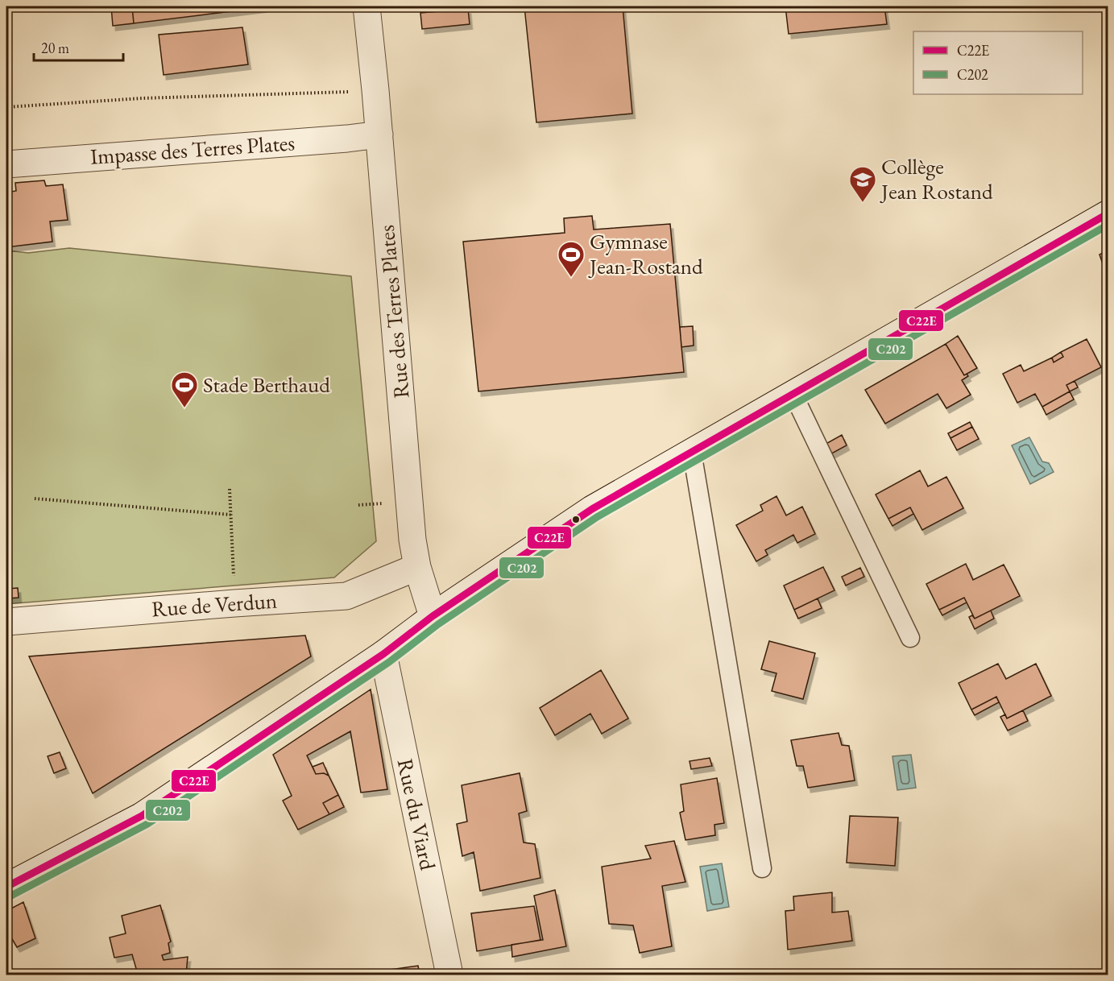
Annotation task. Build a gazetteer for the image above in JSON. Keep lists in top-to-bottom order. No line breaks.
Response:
{"streets":{"street":["Impasse des Terres Plates","Rue des Terres Plates","Rue de Verdun","Rue du Viard"]},"crossings":[["Impasse des Terres Plates","Rue des Terres Plates"],["Rue des Terres Plates","Rue de Verdun"]],"places":{"school or university":["Collège Jean Rostand"],"sports":["Gymnase Jean-Rostand","Stade Berthaud"]},"lines":["transit line C22E","transit line C202"],"legend":["C22E","C202"],"scale_bar":"20 m"}
